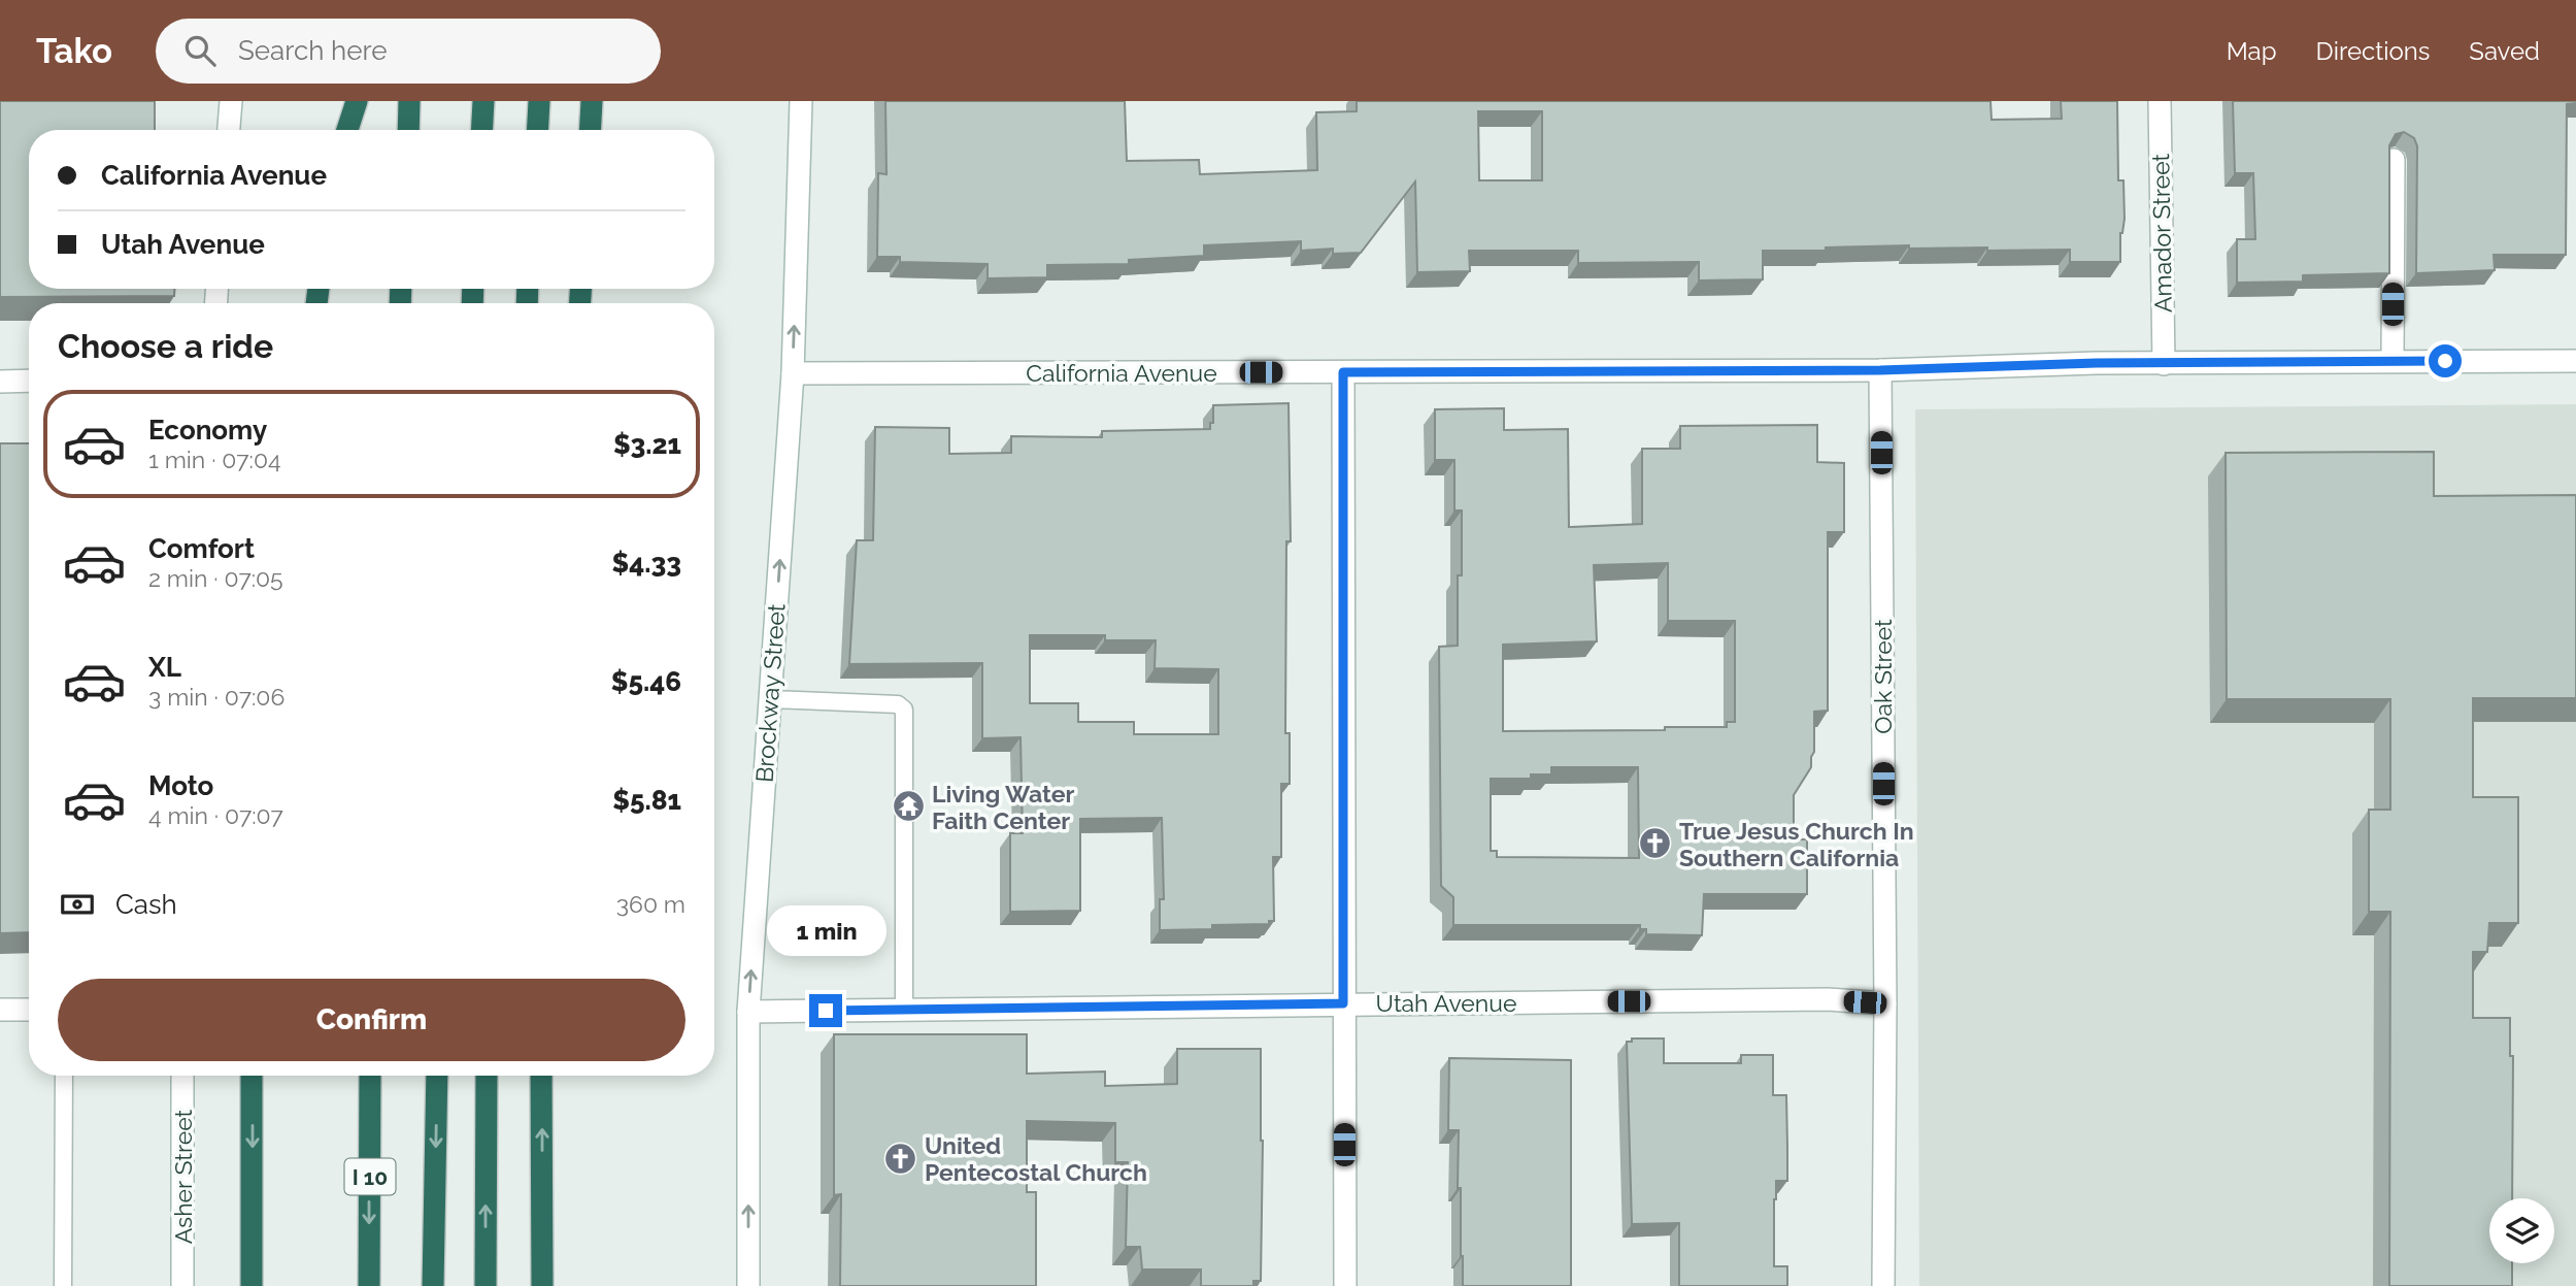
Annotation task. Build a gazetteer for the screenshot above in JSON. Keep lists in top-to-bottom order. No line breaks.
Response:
{"streets":{"highway":["I 10"],"street":["Amador Street","California Avenue","Oak Street","Brockway Street","Utah Avenue","Asher Street"]},"crossings":[["Amador Street","California Avenue"],["California Avenue","Oak Street"],["California Avenue","Brockway Street"],["Oak Street","Utah Avenue"],["Brockway Street","Utah Avenue"]],"one_way":["Brockway Street"],"places":{"temple":["Living Water Faith Center"],"church":["True Jesus Church In Southern California","United Pentecostal Church"]},"page":{"header":"Tako","search":"Search here","nav":["Map","Directions","Saved"],"banner":["California Avenue","Utah Avenue"],"heading":"Choose a ride","list":[{"name":"Economy","note":"1 min · 07:04","value":"$3.21"},{"name":"Comfort","note":"2 min · 07:05","value":"$4.33"},{"name":"XL","note":"3 min · 07:06","value":"$5.46"},{"name":"Moto","note":"4 min · 07:07","value":"$5.81"}],"pay":["Cash","360 m"],"bubble":"1 min","buttons":"Confirm"}}
